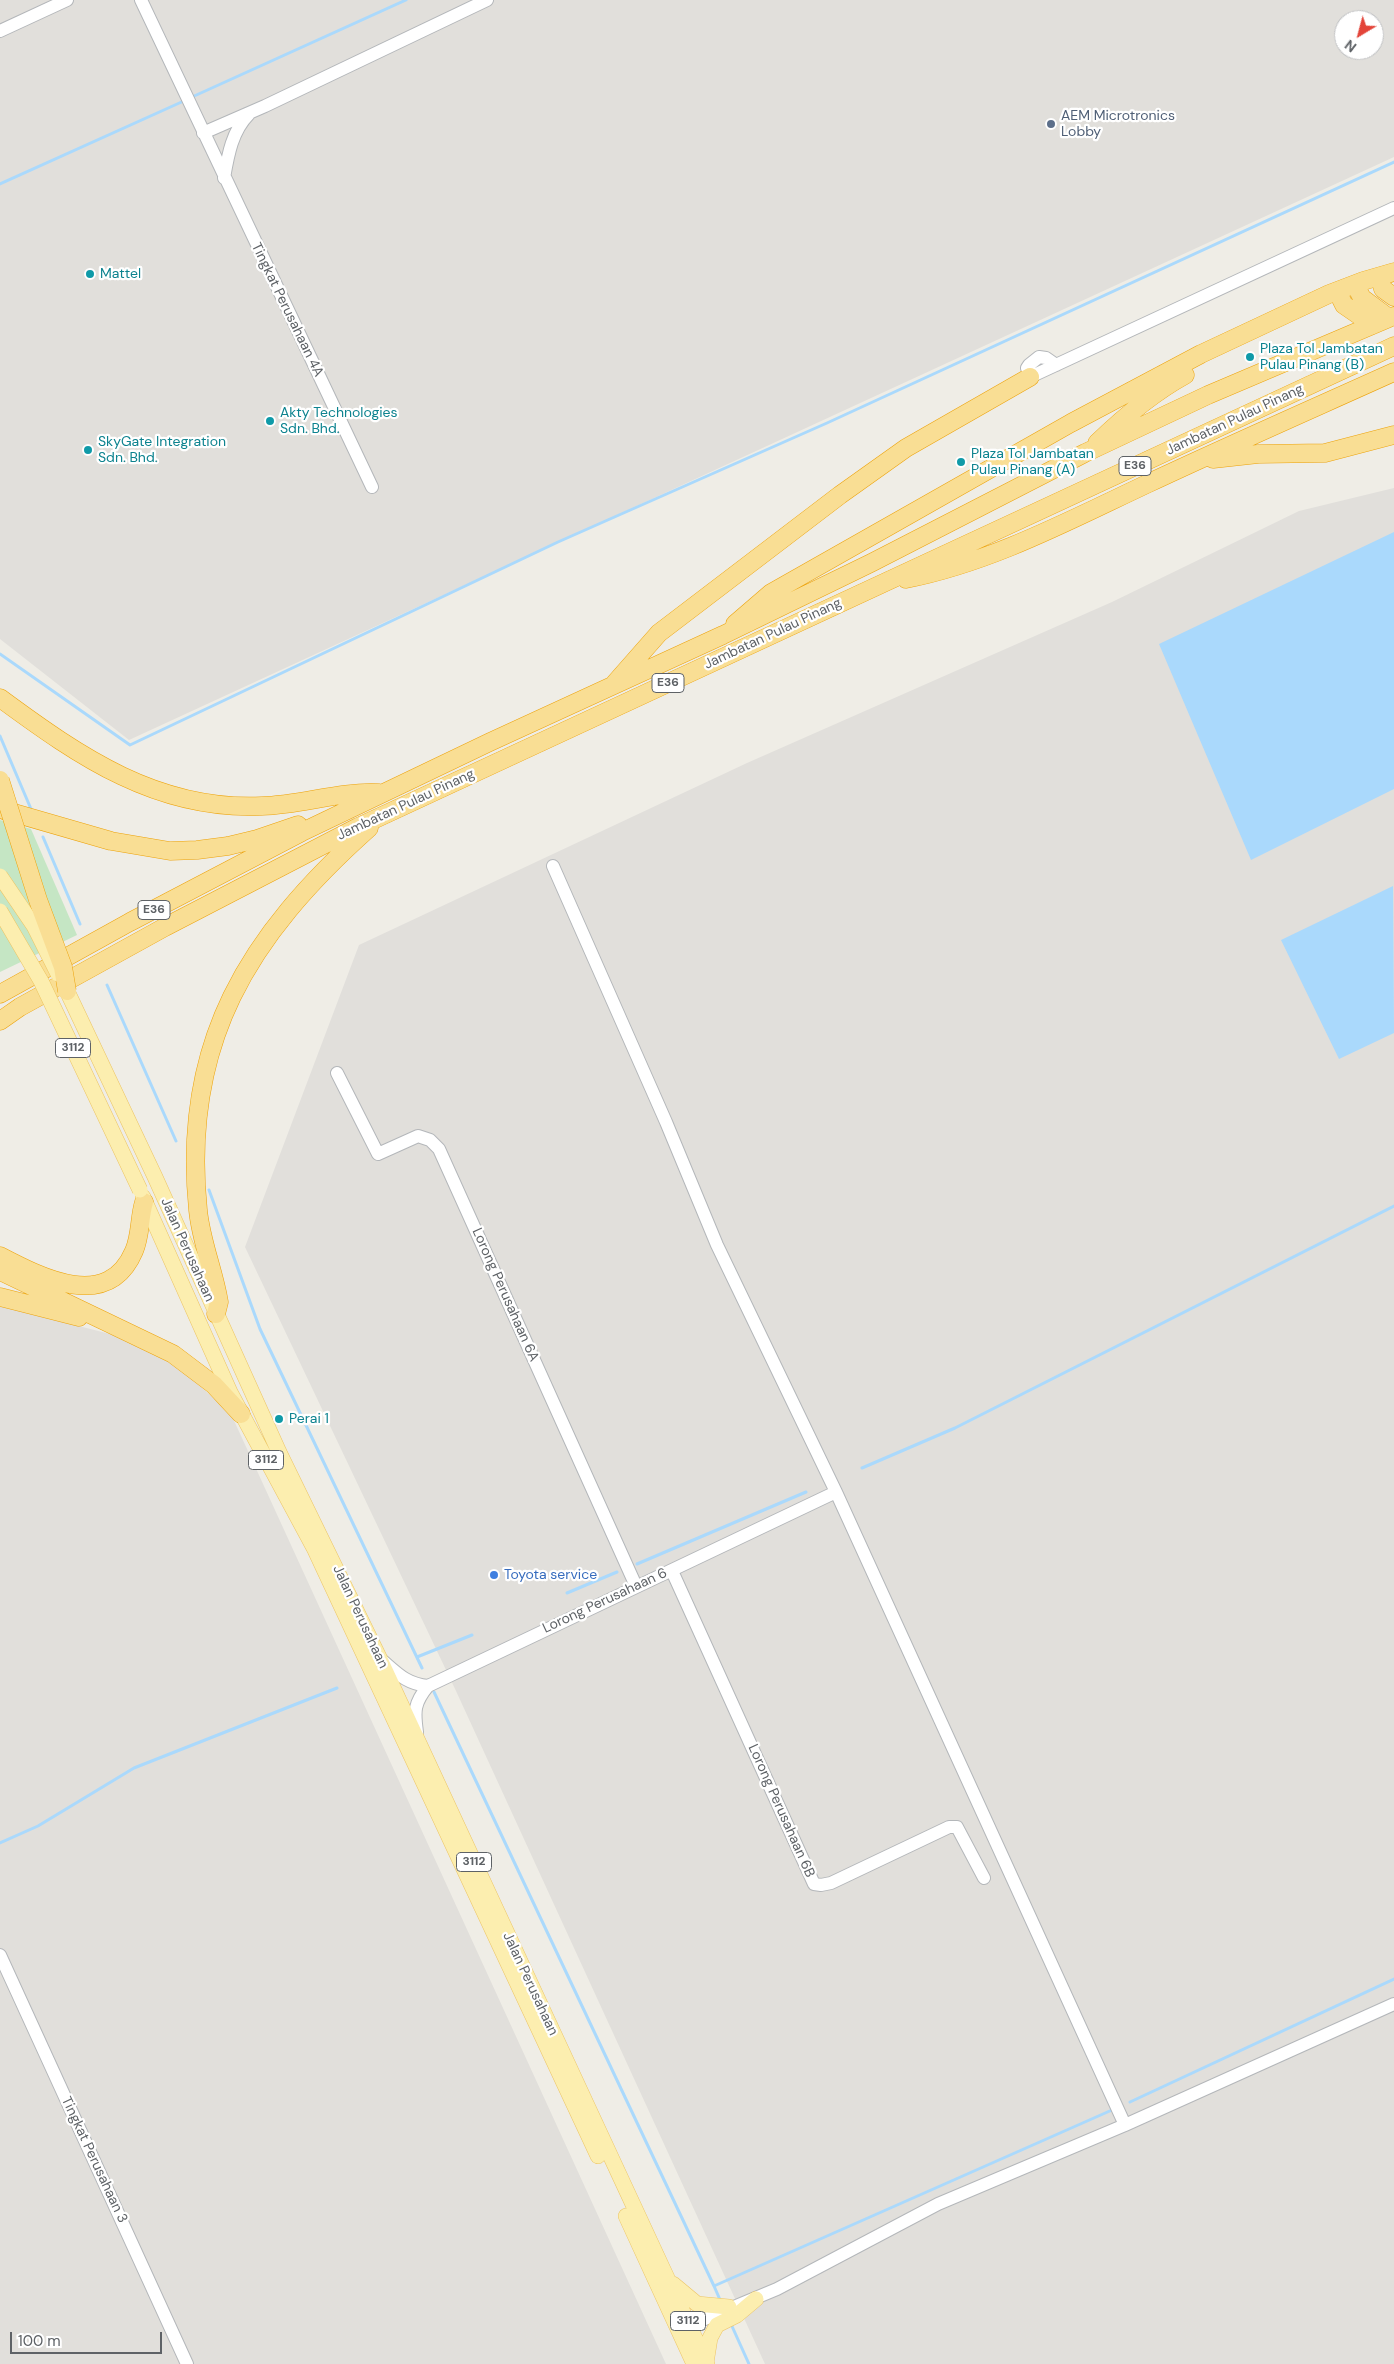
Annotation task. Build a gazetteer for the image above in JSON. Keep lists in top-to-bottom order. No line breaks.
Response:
{"streets":{"highway":["Jambatan Pulau Pinang","E36"],"main road":["3112","Jalan Perusahaan"],"street":["Tingkat Perusahaan 4A","Lorong Perusahaan 6A","Lorong Perusahaan 6","Lorong Perusahaan 6B","Tingkat Perusahaan 3"]},"crossings":[["Lorong Perusahaan 6A","Lorong Perusahaan 6"],["Lorong Perusahaan 6","Lorong Perusahaan 6B"]],"places":["AEM Microtronics Lobby","Mattel","Plaza Tol Jambatan Pulau Pinang (B)","Akty Technologies Sdn. Bhd.","SkyGate Integration Sdn. Bhd.","Plaza Tol Jambatan Pulau Pinang (A)","Perai 1","Toyota service"],"scale_bar":"100 m","north":"bottom left"}
